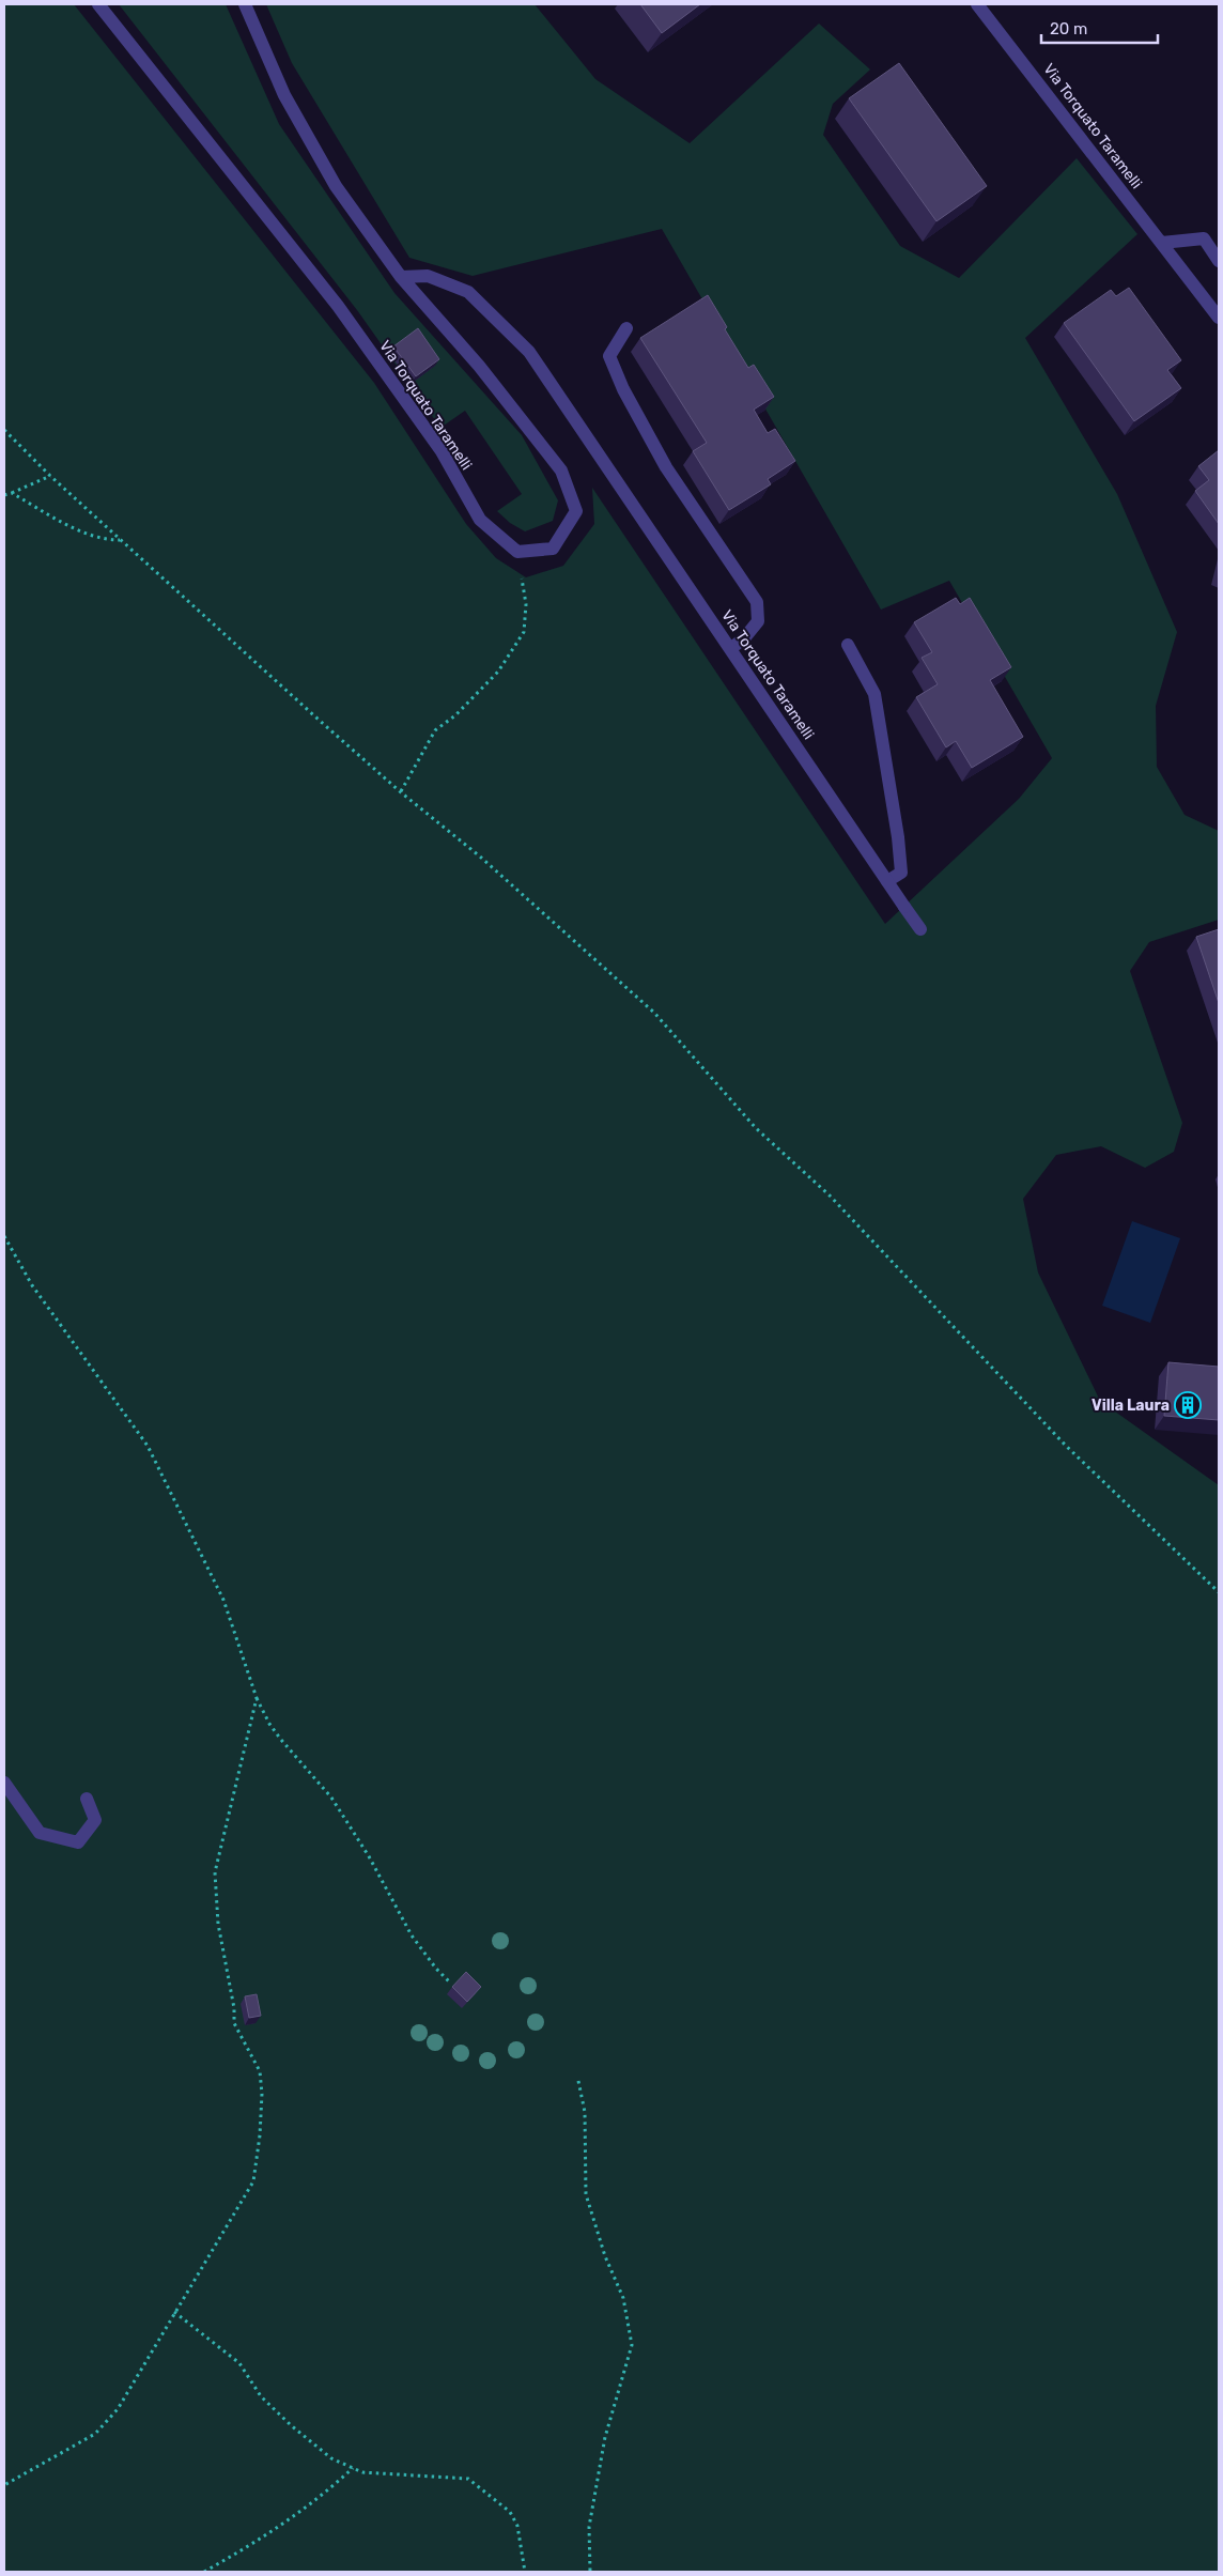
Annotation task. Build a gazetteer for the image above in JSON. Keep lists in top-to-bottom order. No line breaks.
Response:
{"streets":{"street":["Via Torquato Taramelli"]},"places":{"building":["Villa Laura"]},"scale_bar":"20 m"}
